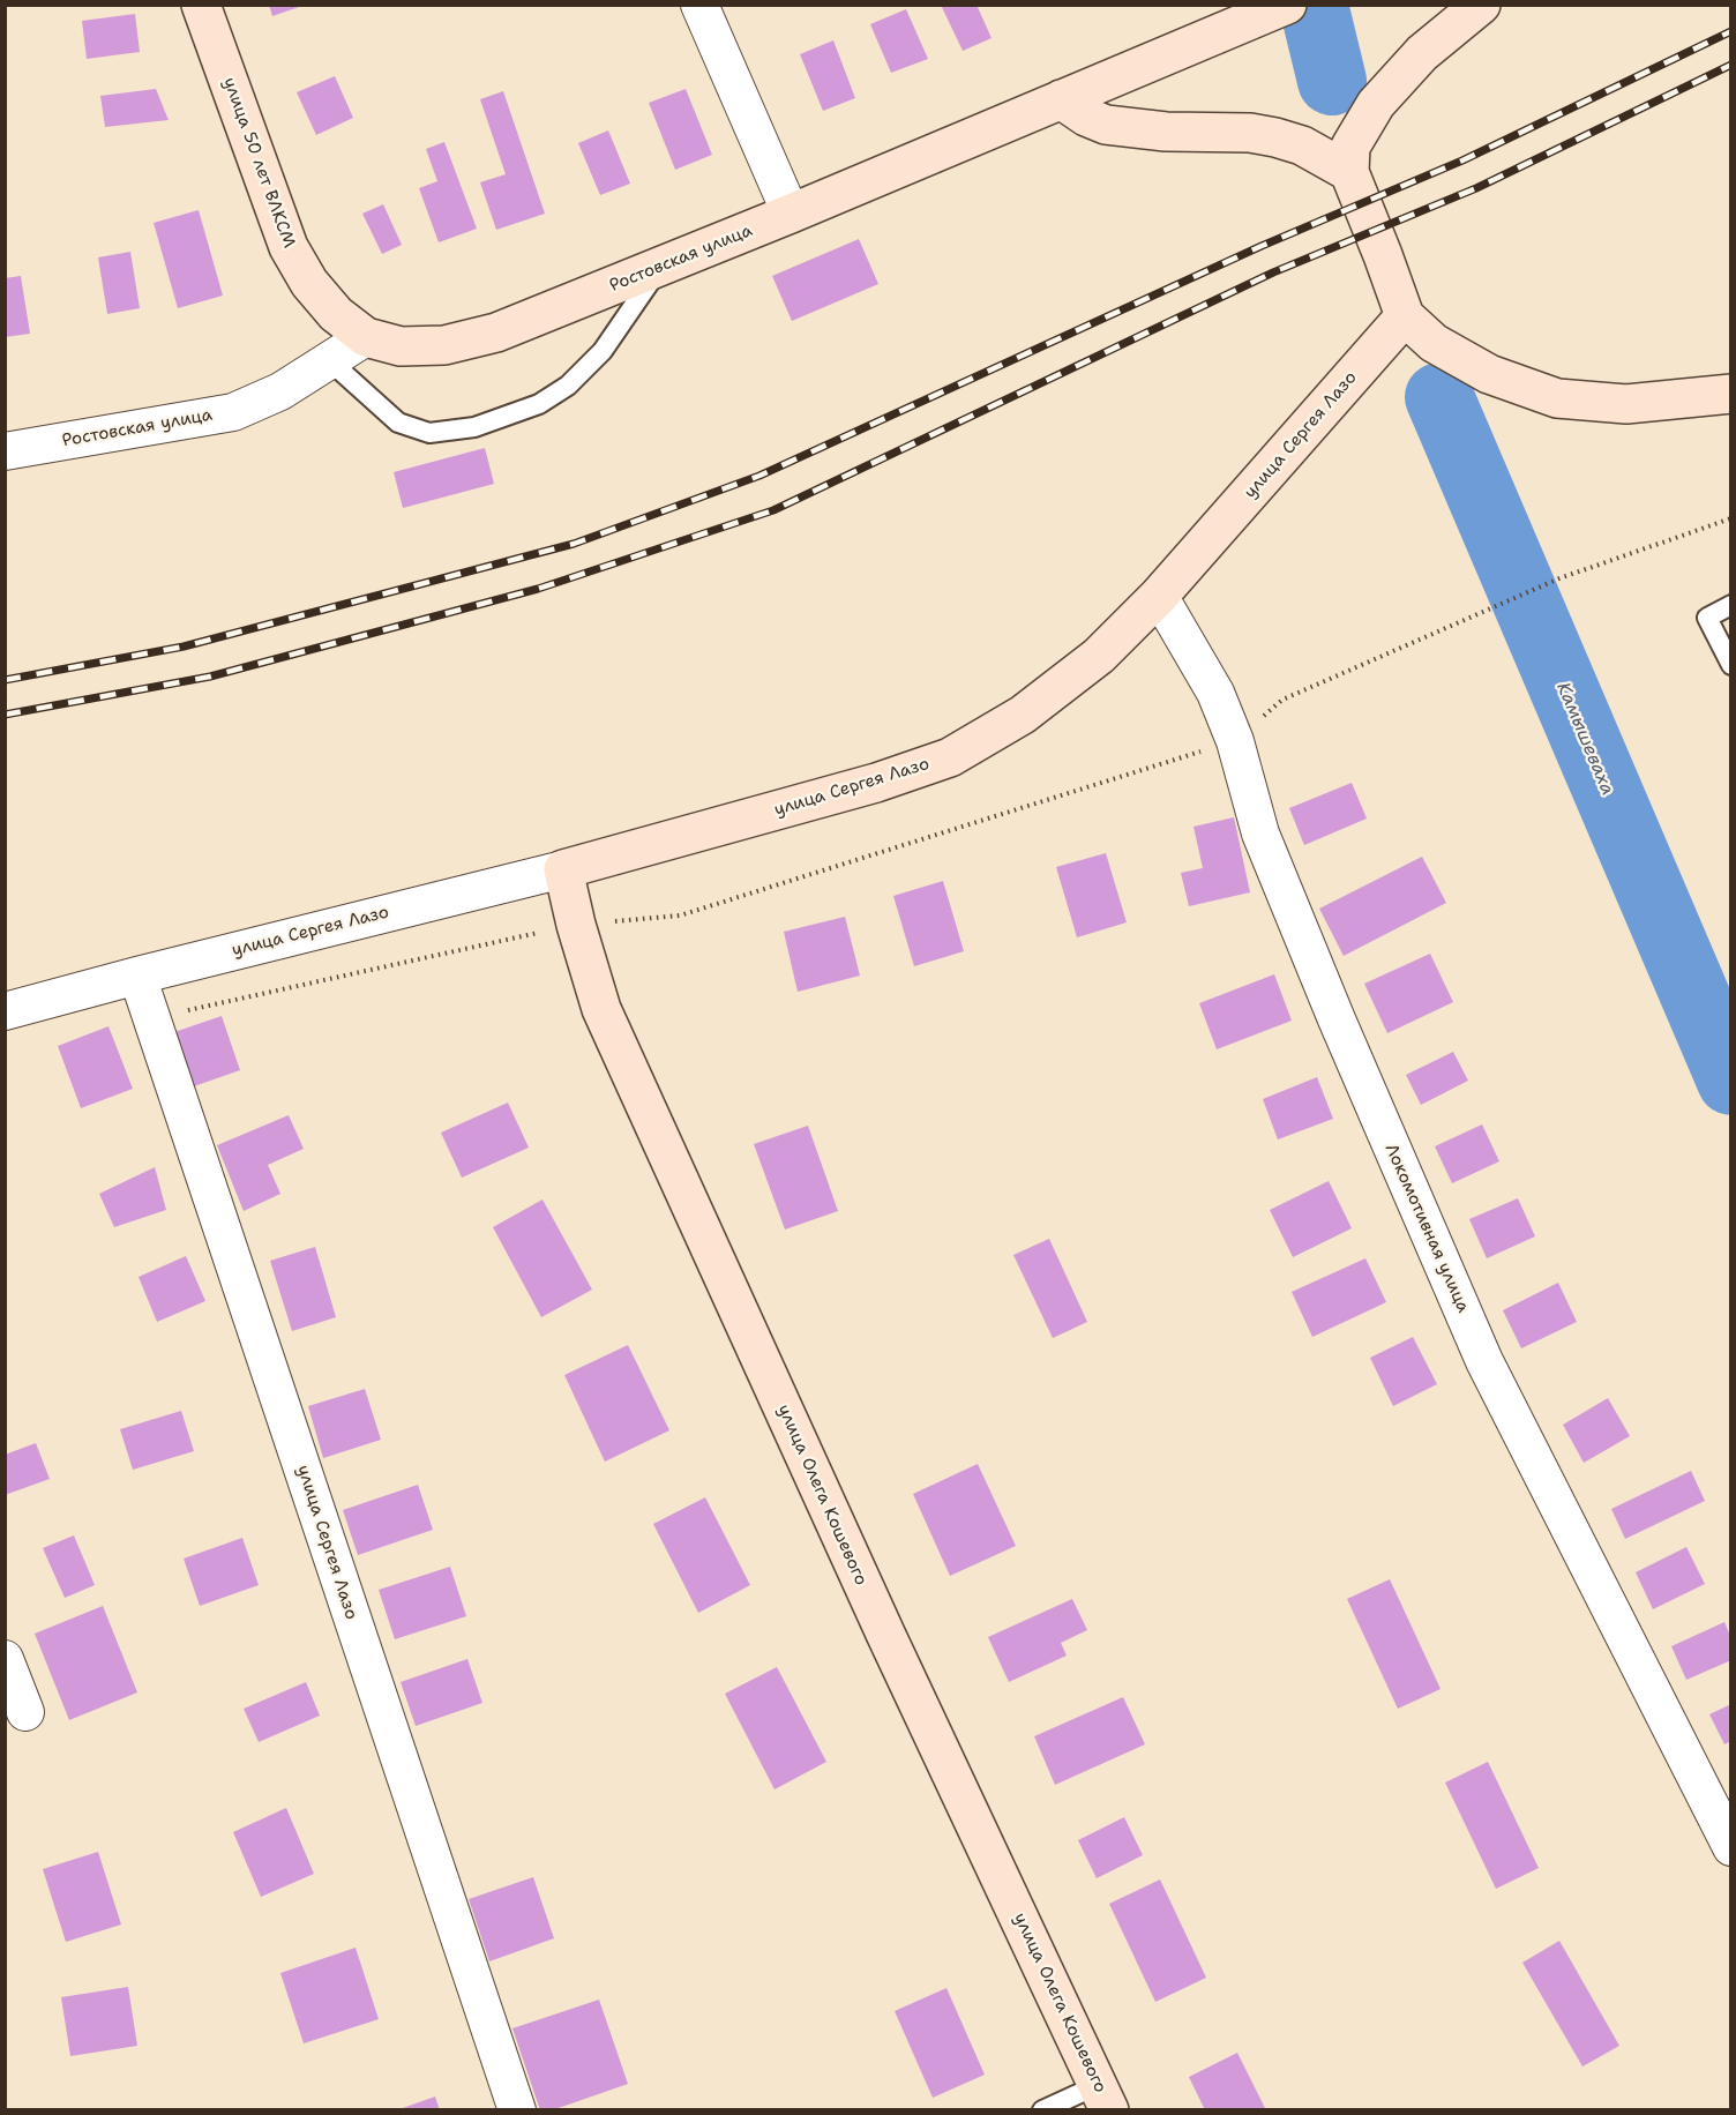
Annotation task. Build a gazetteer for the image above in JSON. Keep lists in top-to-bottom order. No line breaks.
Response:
{"streets":{"street":["улица 50 лет ВЛКСМ","Ростовская улица","улица Сергея Лазо","Локомотивная улица","улица Олега Кошевого"]},"crossings":[["улица 50 лет ВЛКСМ","Ростовская улица"],["улица Сергея Лазо","Локомотивная улица"],["улица Сергея Лазо","улица Олега Кошевого"]],"water":["Камышеваха"]}
